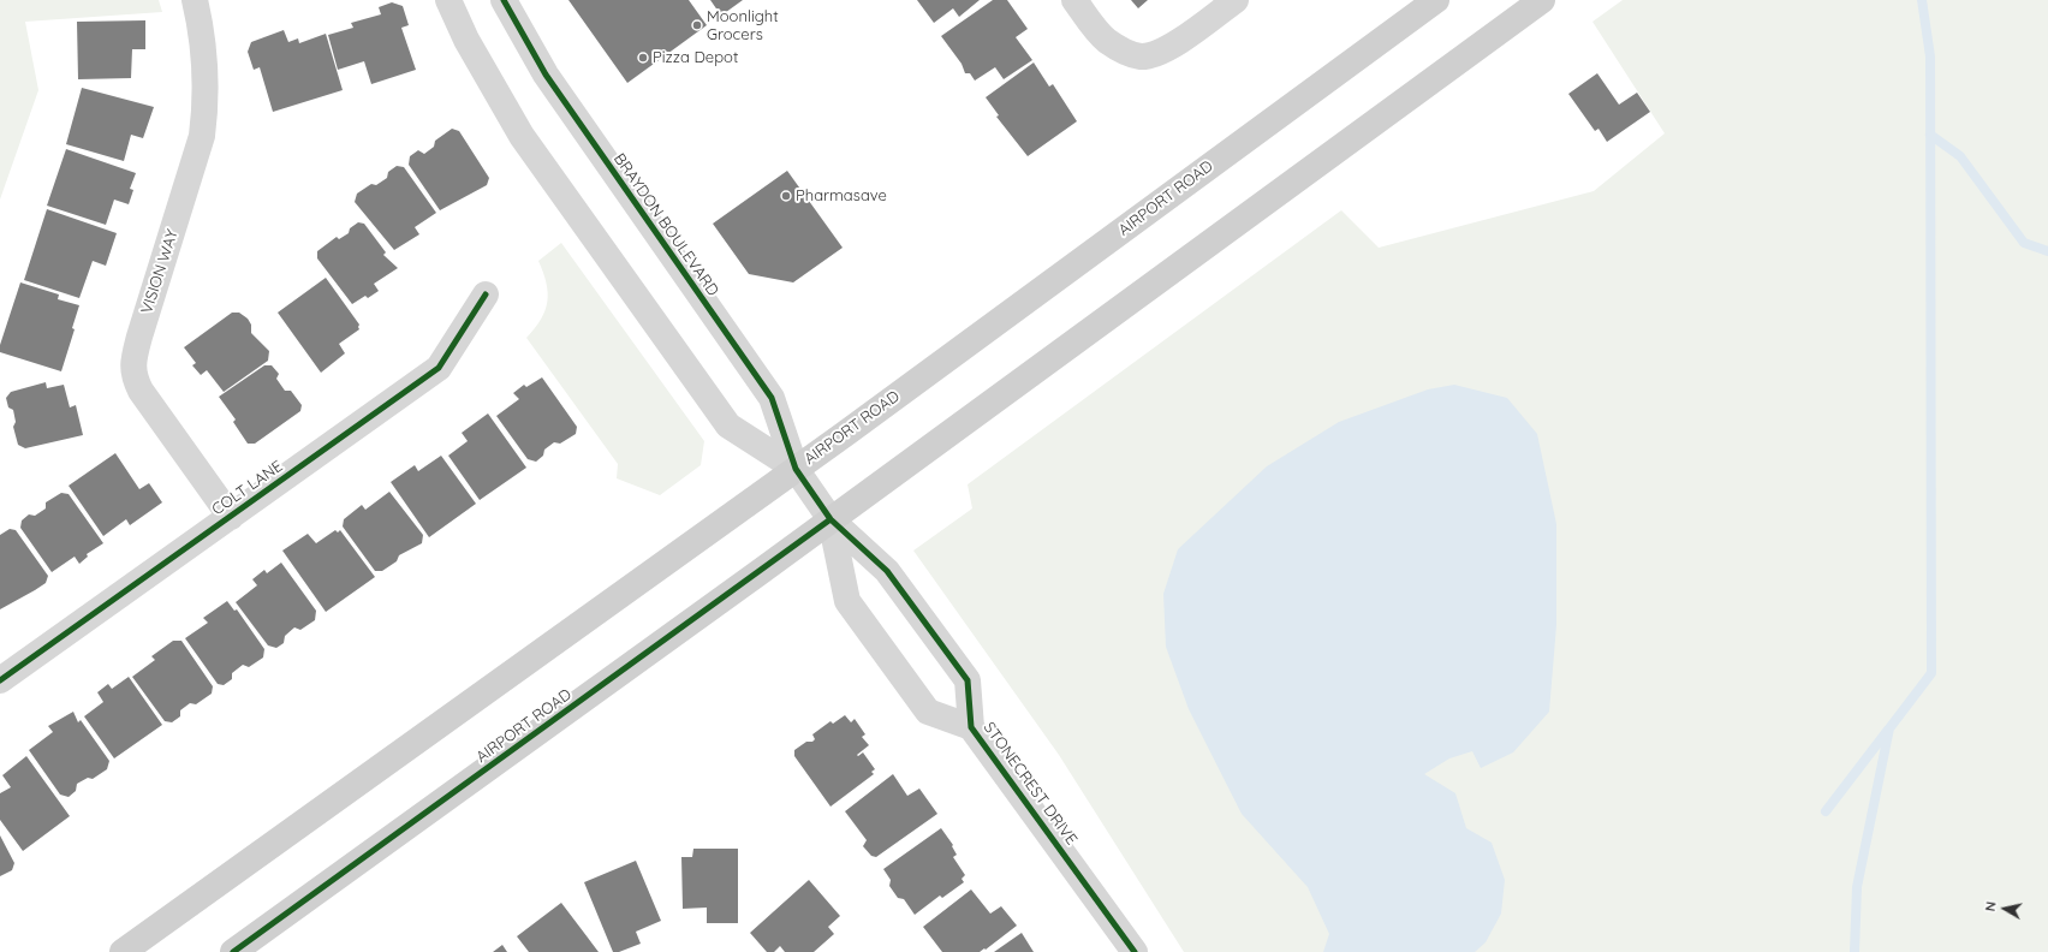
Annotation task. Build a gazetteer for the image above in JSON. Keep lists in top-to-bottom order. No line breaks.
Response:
{"streets":{"main road":["AIRPORT ROAD"],"street":["BRAYDON BOULEVARD","VISION WAY","COLT LANE","STONECREST DRIVE"]},"crossings":[["AIRPORT ROAD","BRAYDON BOULEVARD"],["AIRPORT ROAD","STONECREST DRIVE"],["BRAYDON BOULEVARD","STONECREST DRIVE"],["VISION WAY","COLT LANE"]],"places":["Moonlight Grocers","Pizza Depot","Pharmasave"],"north":"left"}
